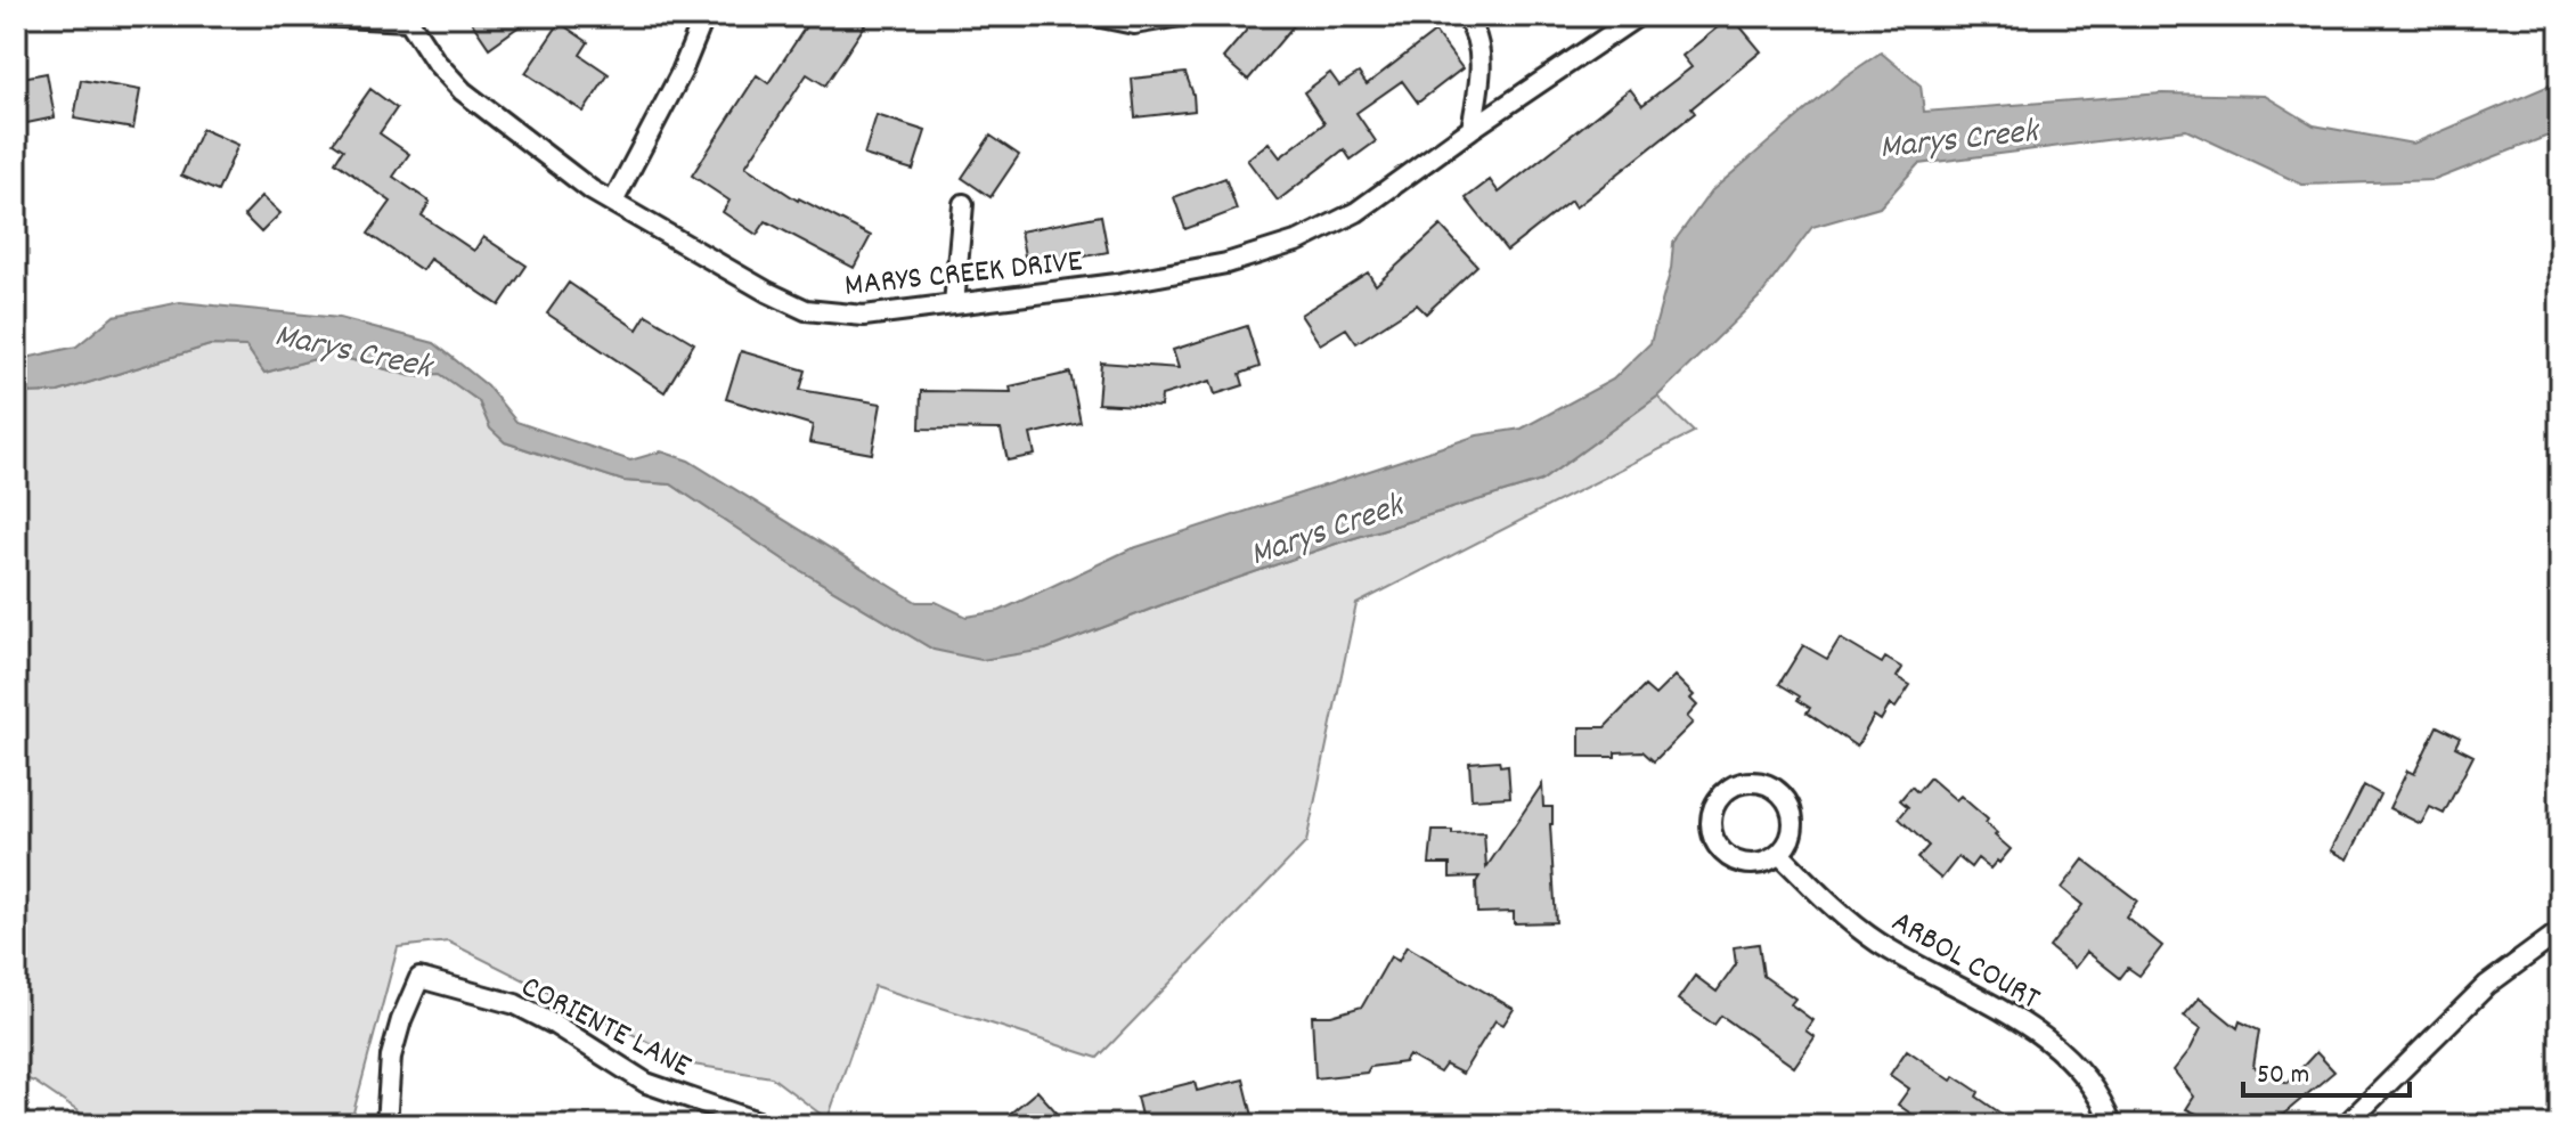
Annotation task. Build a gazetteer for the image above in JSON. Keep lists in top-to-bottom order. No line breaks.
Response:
{"streets":{"street":["MARYS CREEK DRIVE","ARBOL COURT","CORIENTE LANE"]},"water":["Marys Creek"],"scale_bar":"50 m"}
